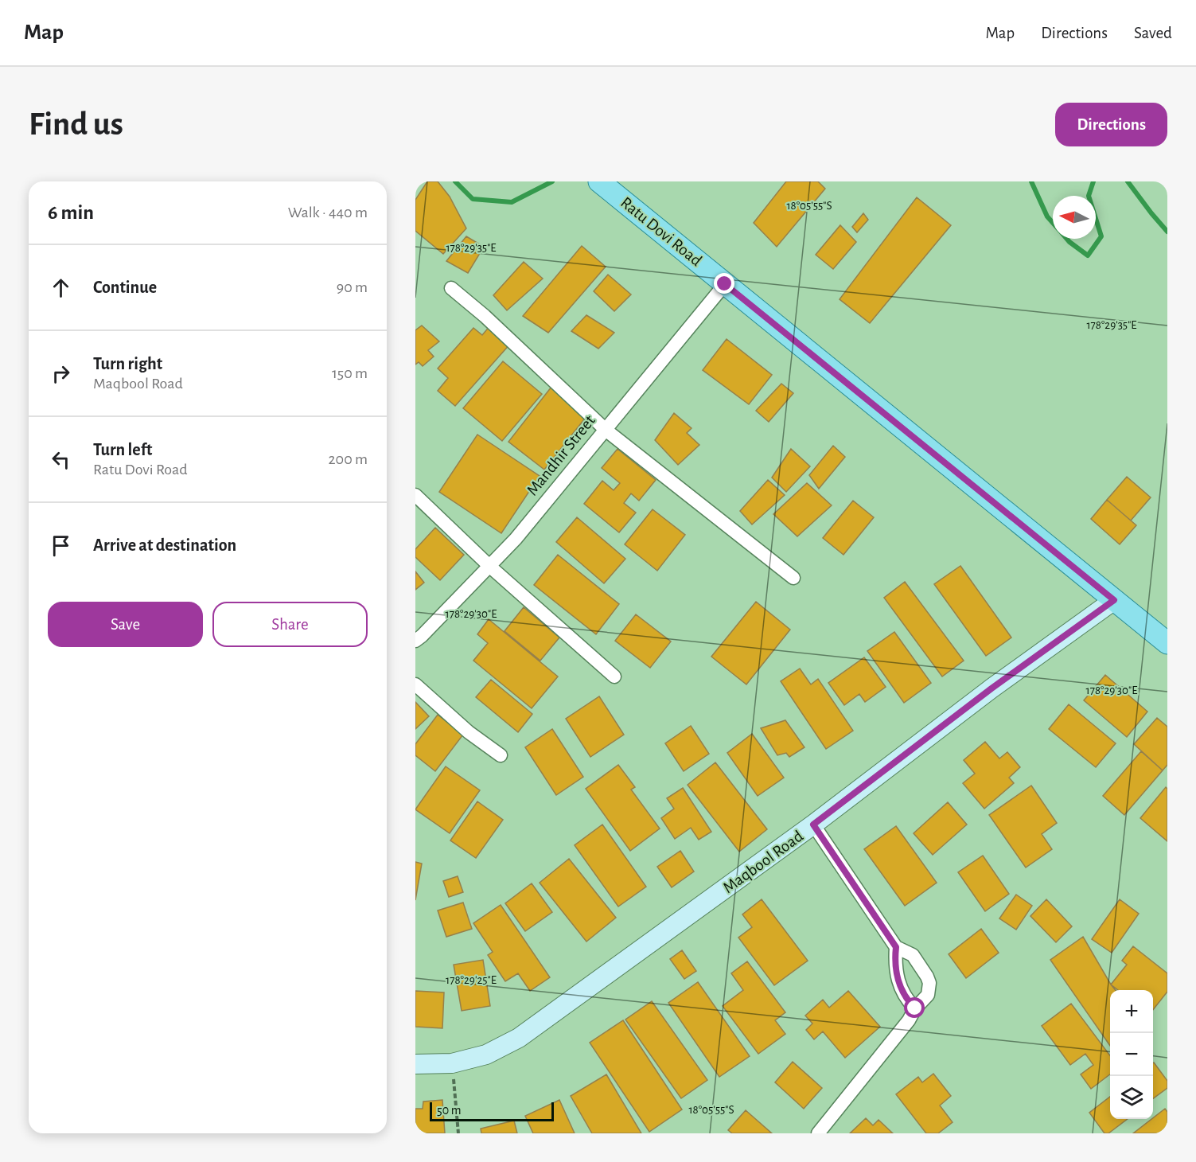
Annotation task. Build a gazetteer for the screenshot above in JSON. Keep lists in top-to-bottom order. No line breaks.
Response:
{"streets":{"main road":["Ratu Dovi Road"],"street":["Mandhir Street","Maqbool Road"]},"crossings":[["Ratu Dovi Road","Mandhir Street"],["Ratu Dovi Road","Maqbool Road"]],"scale_bar":"50 m","north":"left","page":{"header":"Map","nav":["Map","Directions","Saved"],"buttons":["Directions",["Save","Share"]],"title":"Find us","heading":["6 min","Walk · 440 m"],"list":[["Continue","90 m"],["Turn right","Maqbool Road","150 m"],["Turn left","Ratu Dovi Road","200 m"],"Arrive at destination"],"map_buttons":["+","−"],"scale":"50 m"},"coordinates":["18°05'55\"S","178°29'35\"E","178°29'30\"E","178°29'25\"E"]}
